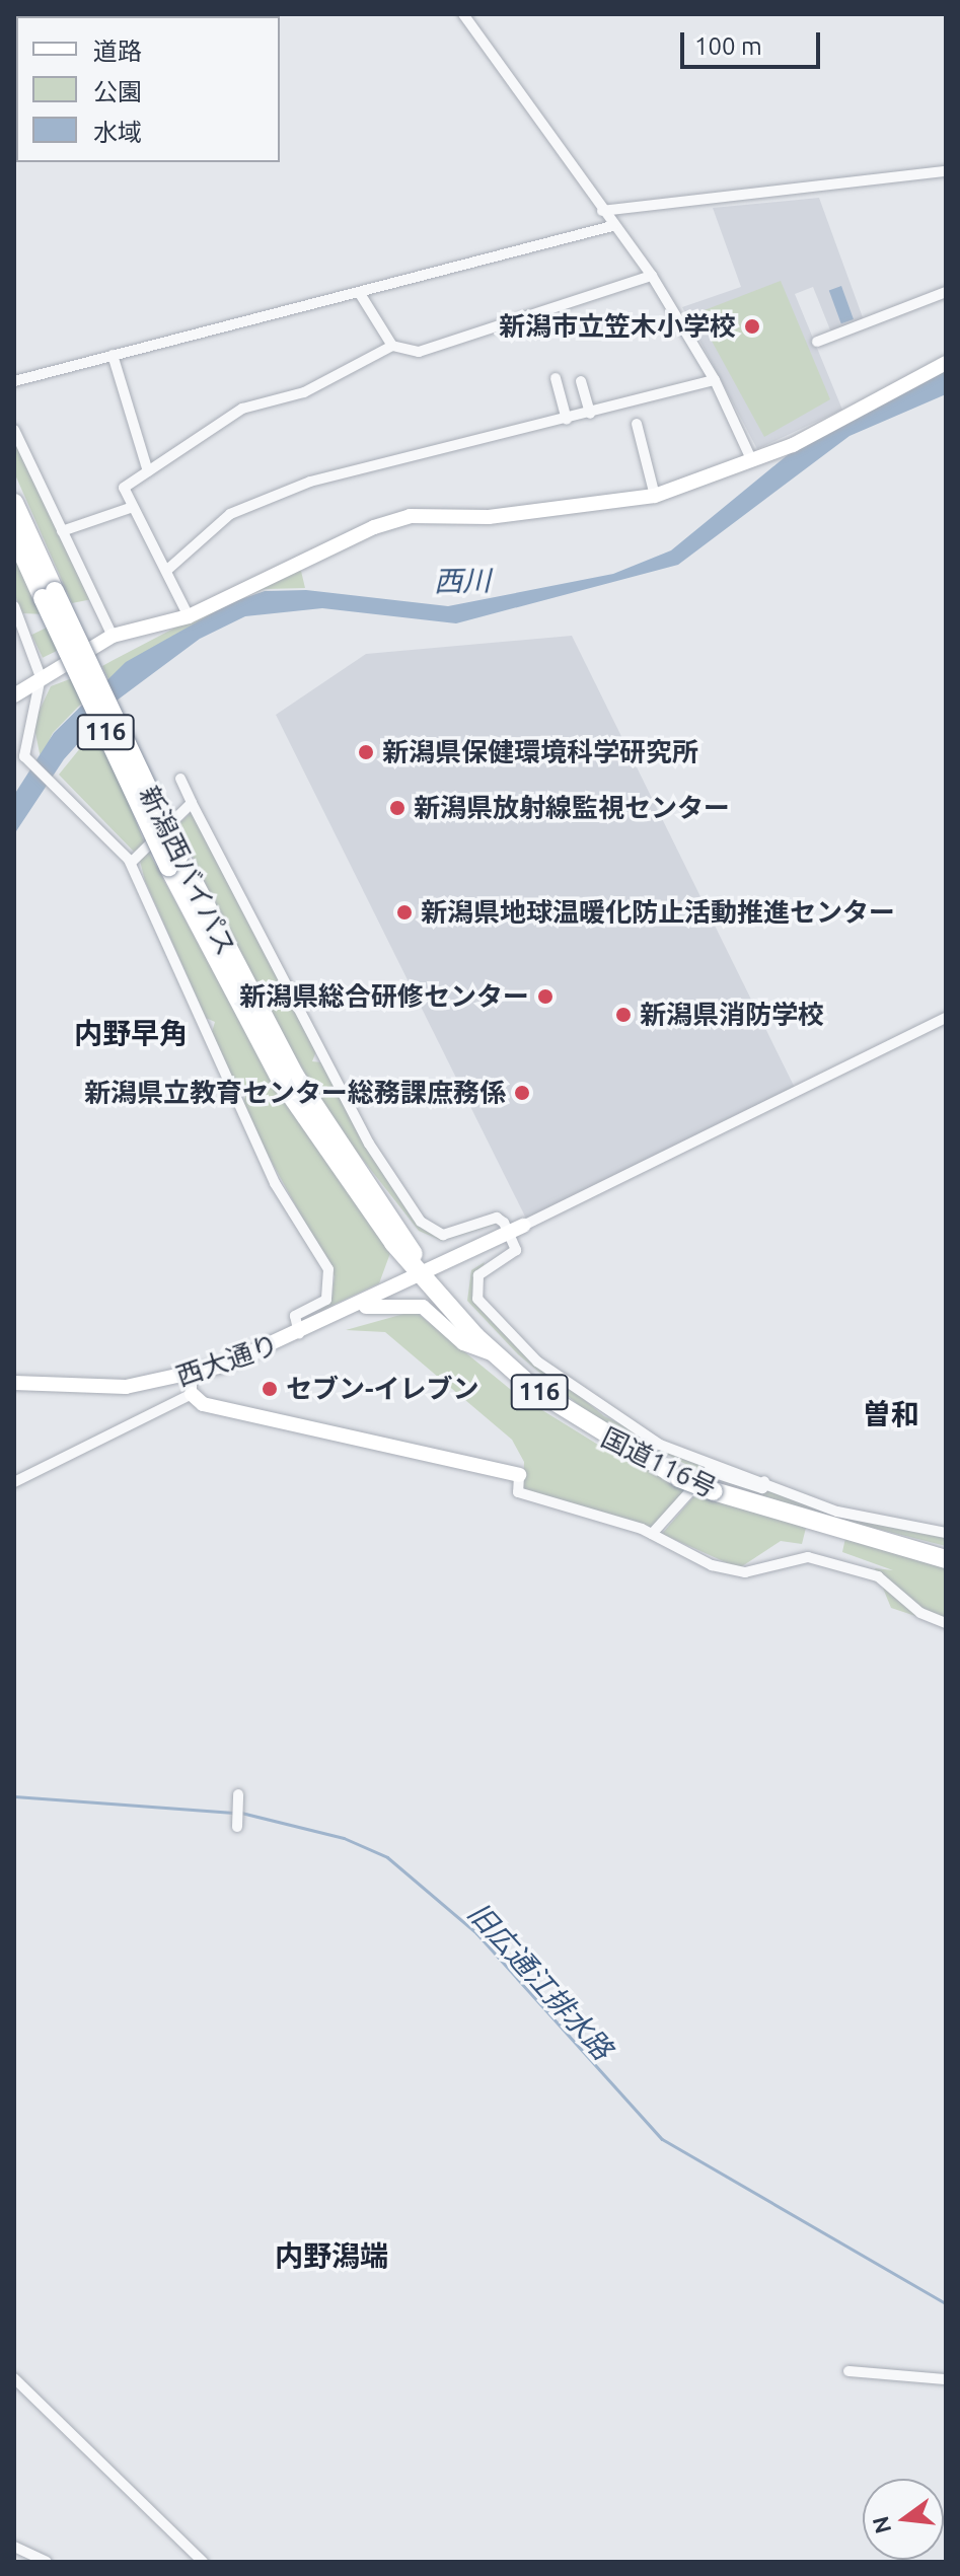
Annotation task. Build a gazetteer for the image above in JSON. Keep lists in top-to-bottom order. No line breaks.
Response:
{"streets":{"highway":["116","新潟西バイパス","国道116号"],"street":["西大通り"]},"crossings":[["新潟西バイパス","西大通り"],["新潟西バイパス","国道116号"],["西大通り","国道116号"]],"districts":["内野早角","曽和","内野潟端"],"water":["西川","旧広通江排水路"],"places":["新潟市立笠木小学校","新潟県保健環境科学研究所","新潟県放射線監視センター","新潟県地球温暖化防止活動推進センター","新潟県総合研修センター","新潟県消防学校","新潟県立教育センター総務課庶務係","セブン-イレブン"],"legend":["道路","公園","水域"],"scale_bar":"100 m","north":"left"}
